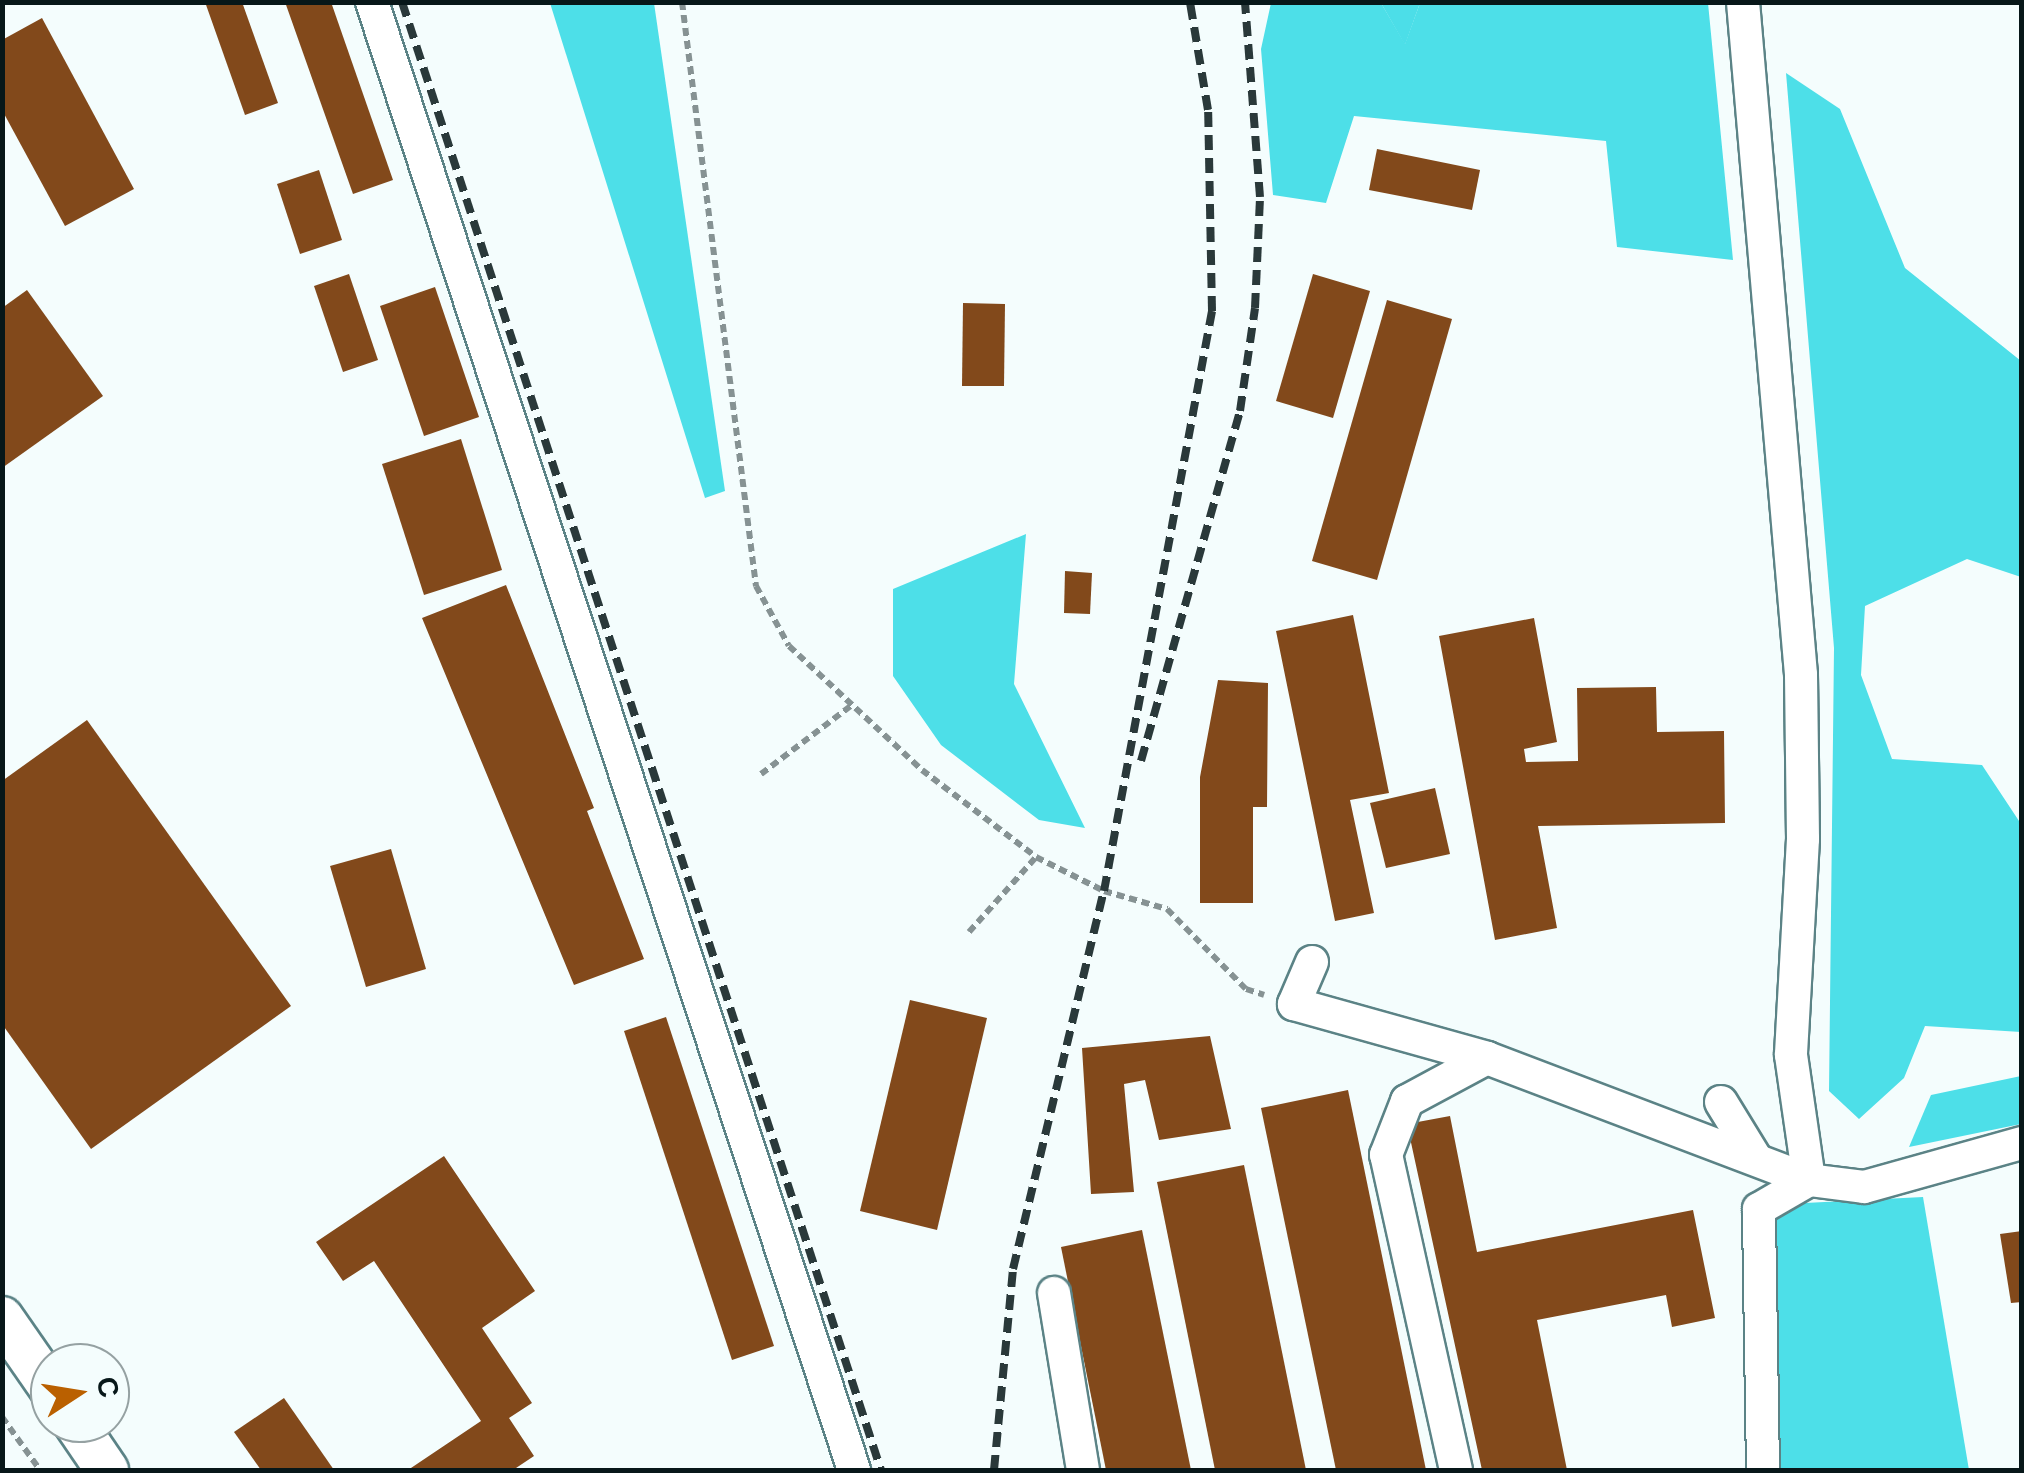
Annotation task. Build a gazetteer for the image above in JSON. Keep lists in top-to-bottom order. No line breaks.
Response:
{"north":"right"}
